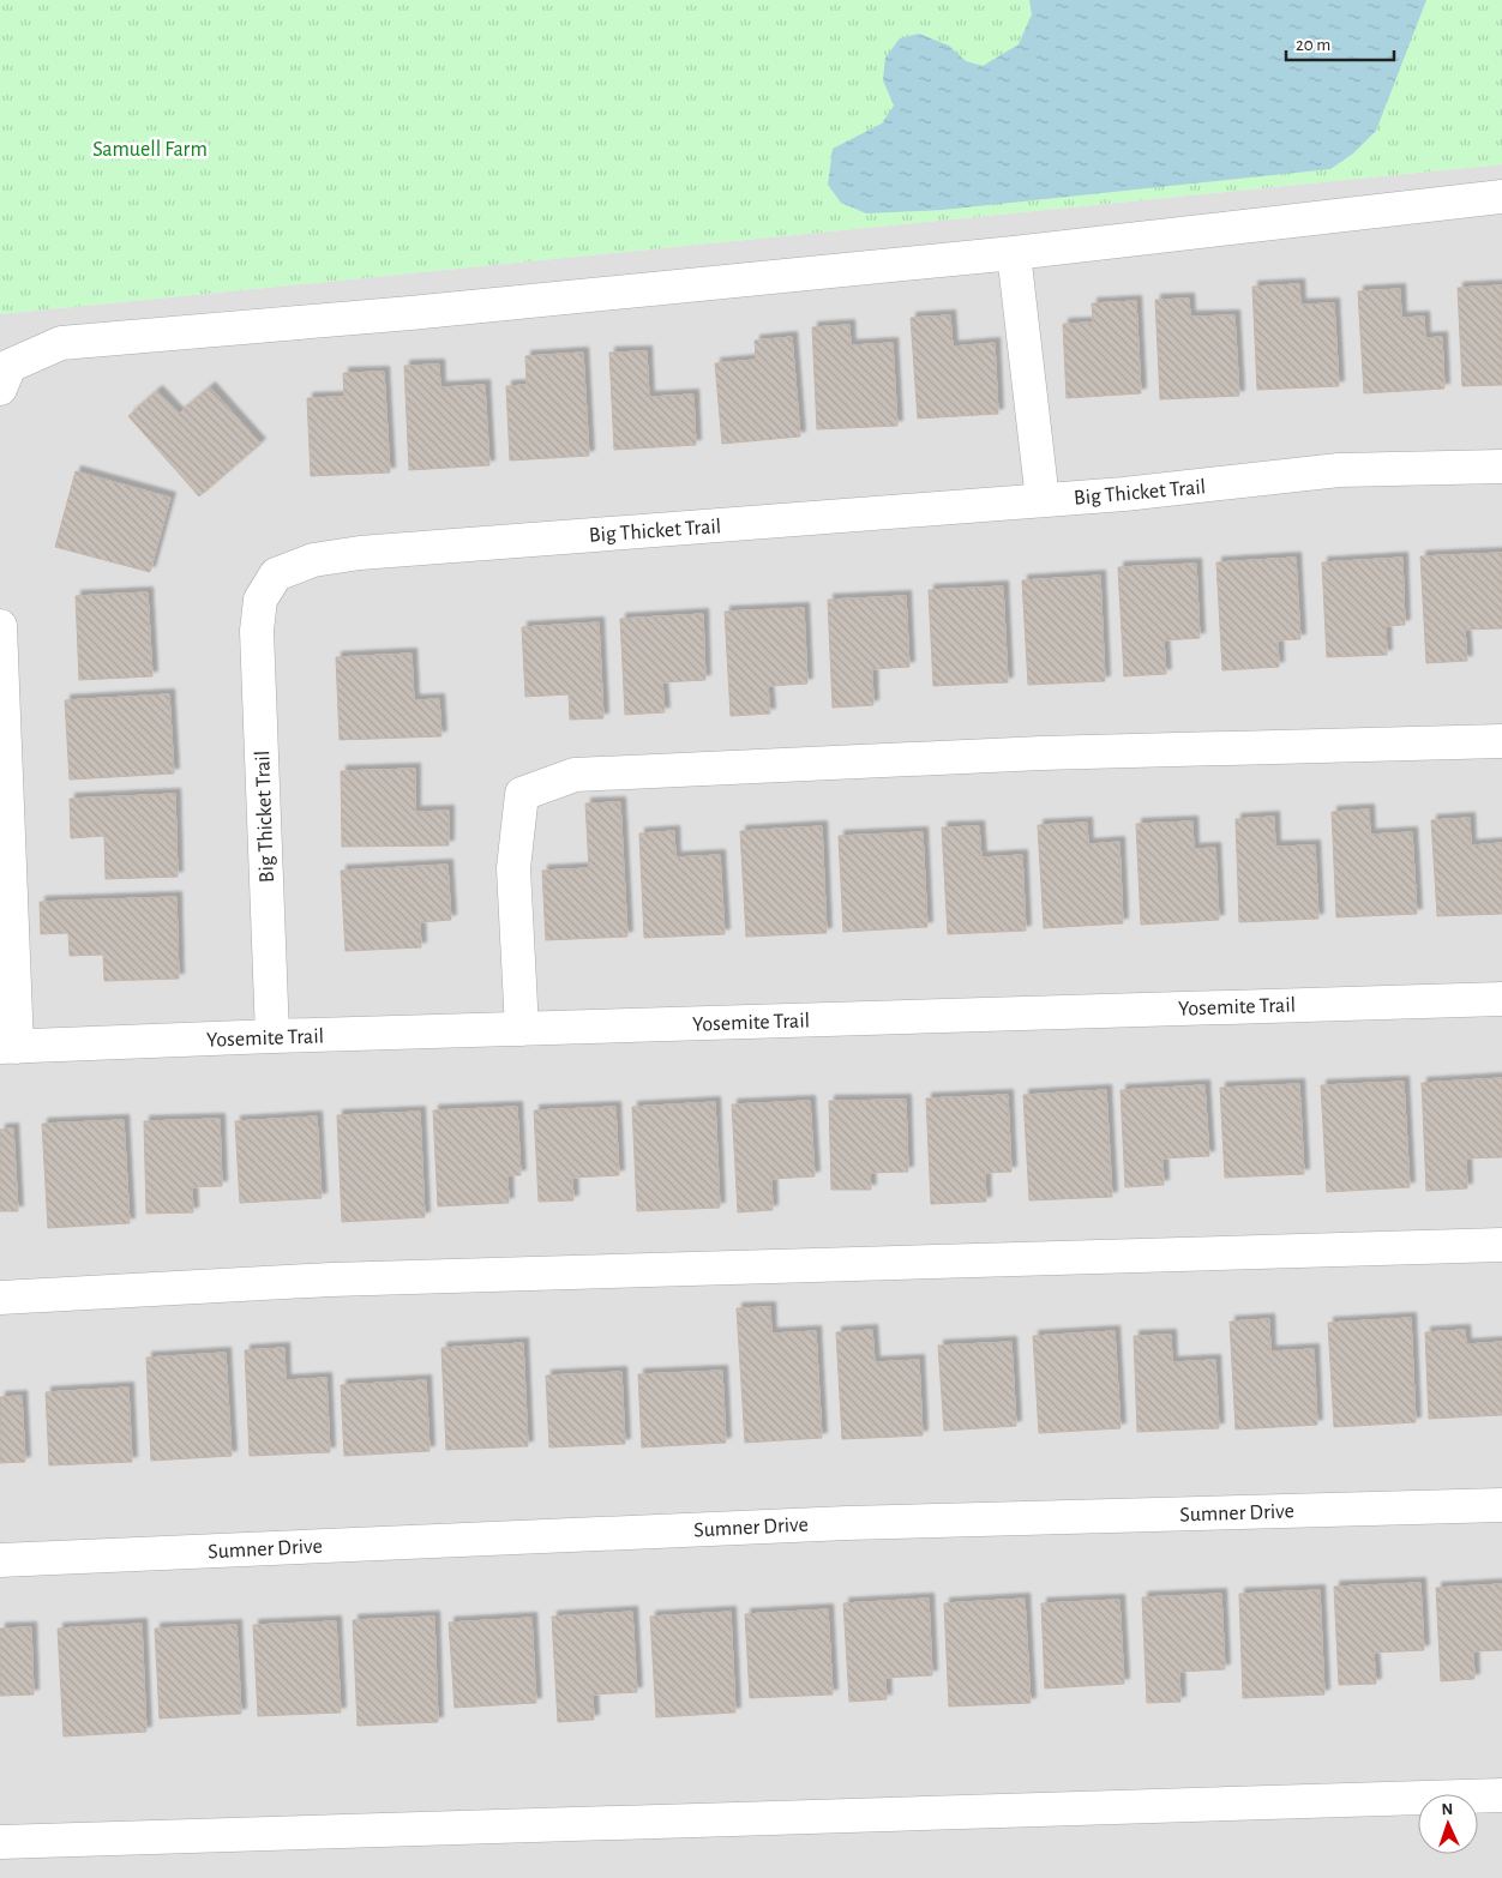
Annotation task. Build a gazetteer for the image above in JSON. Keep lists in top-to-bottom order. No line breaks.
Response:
{"streets":{"street":["Big Thicket Trail","Yosemite Trail","Sumner Drive"]},"crossings":[["Big Thicket Trail","Yosemite Trail"]],"parks":["Samuell Farm"],"scale_bar":"20 m","north":"top"}
